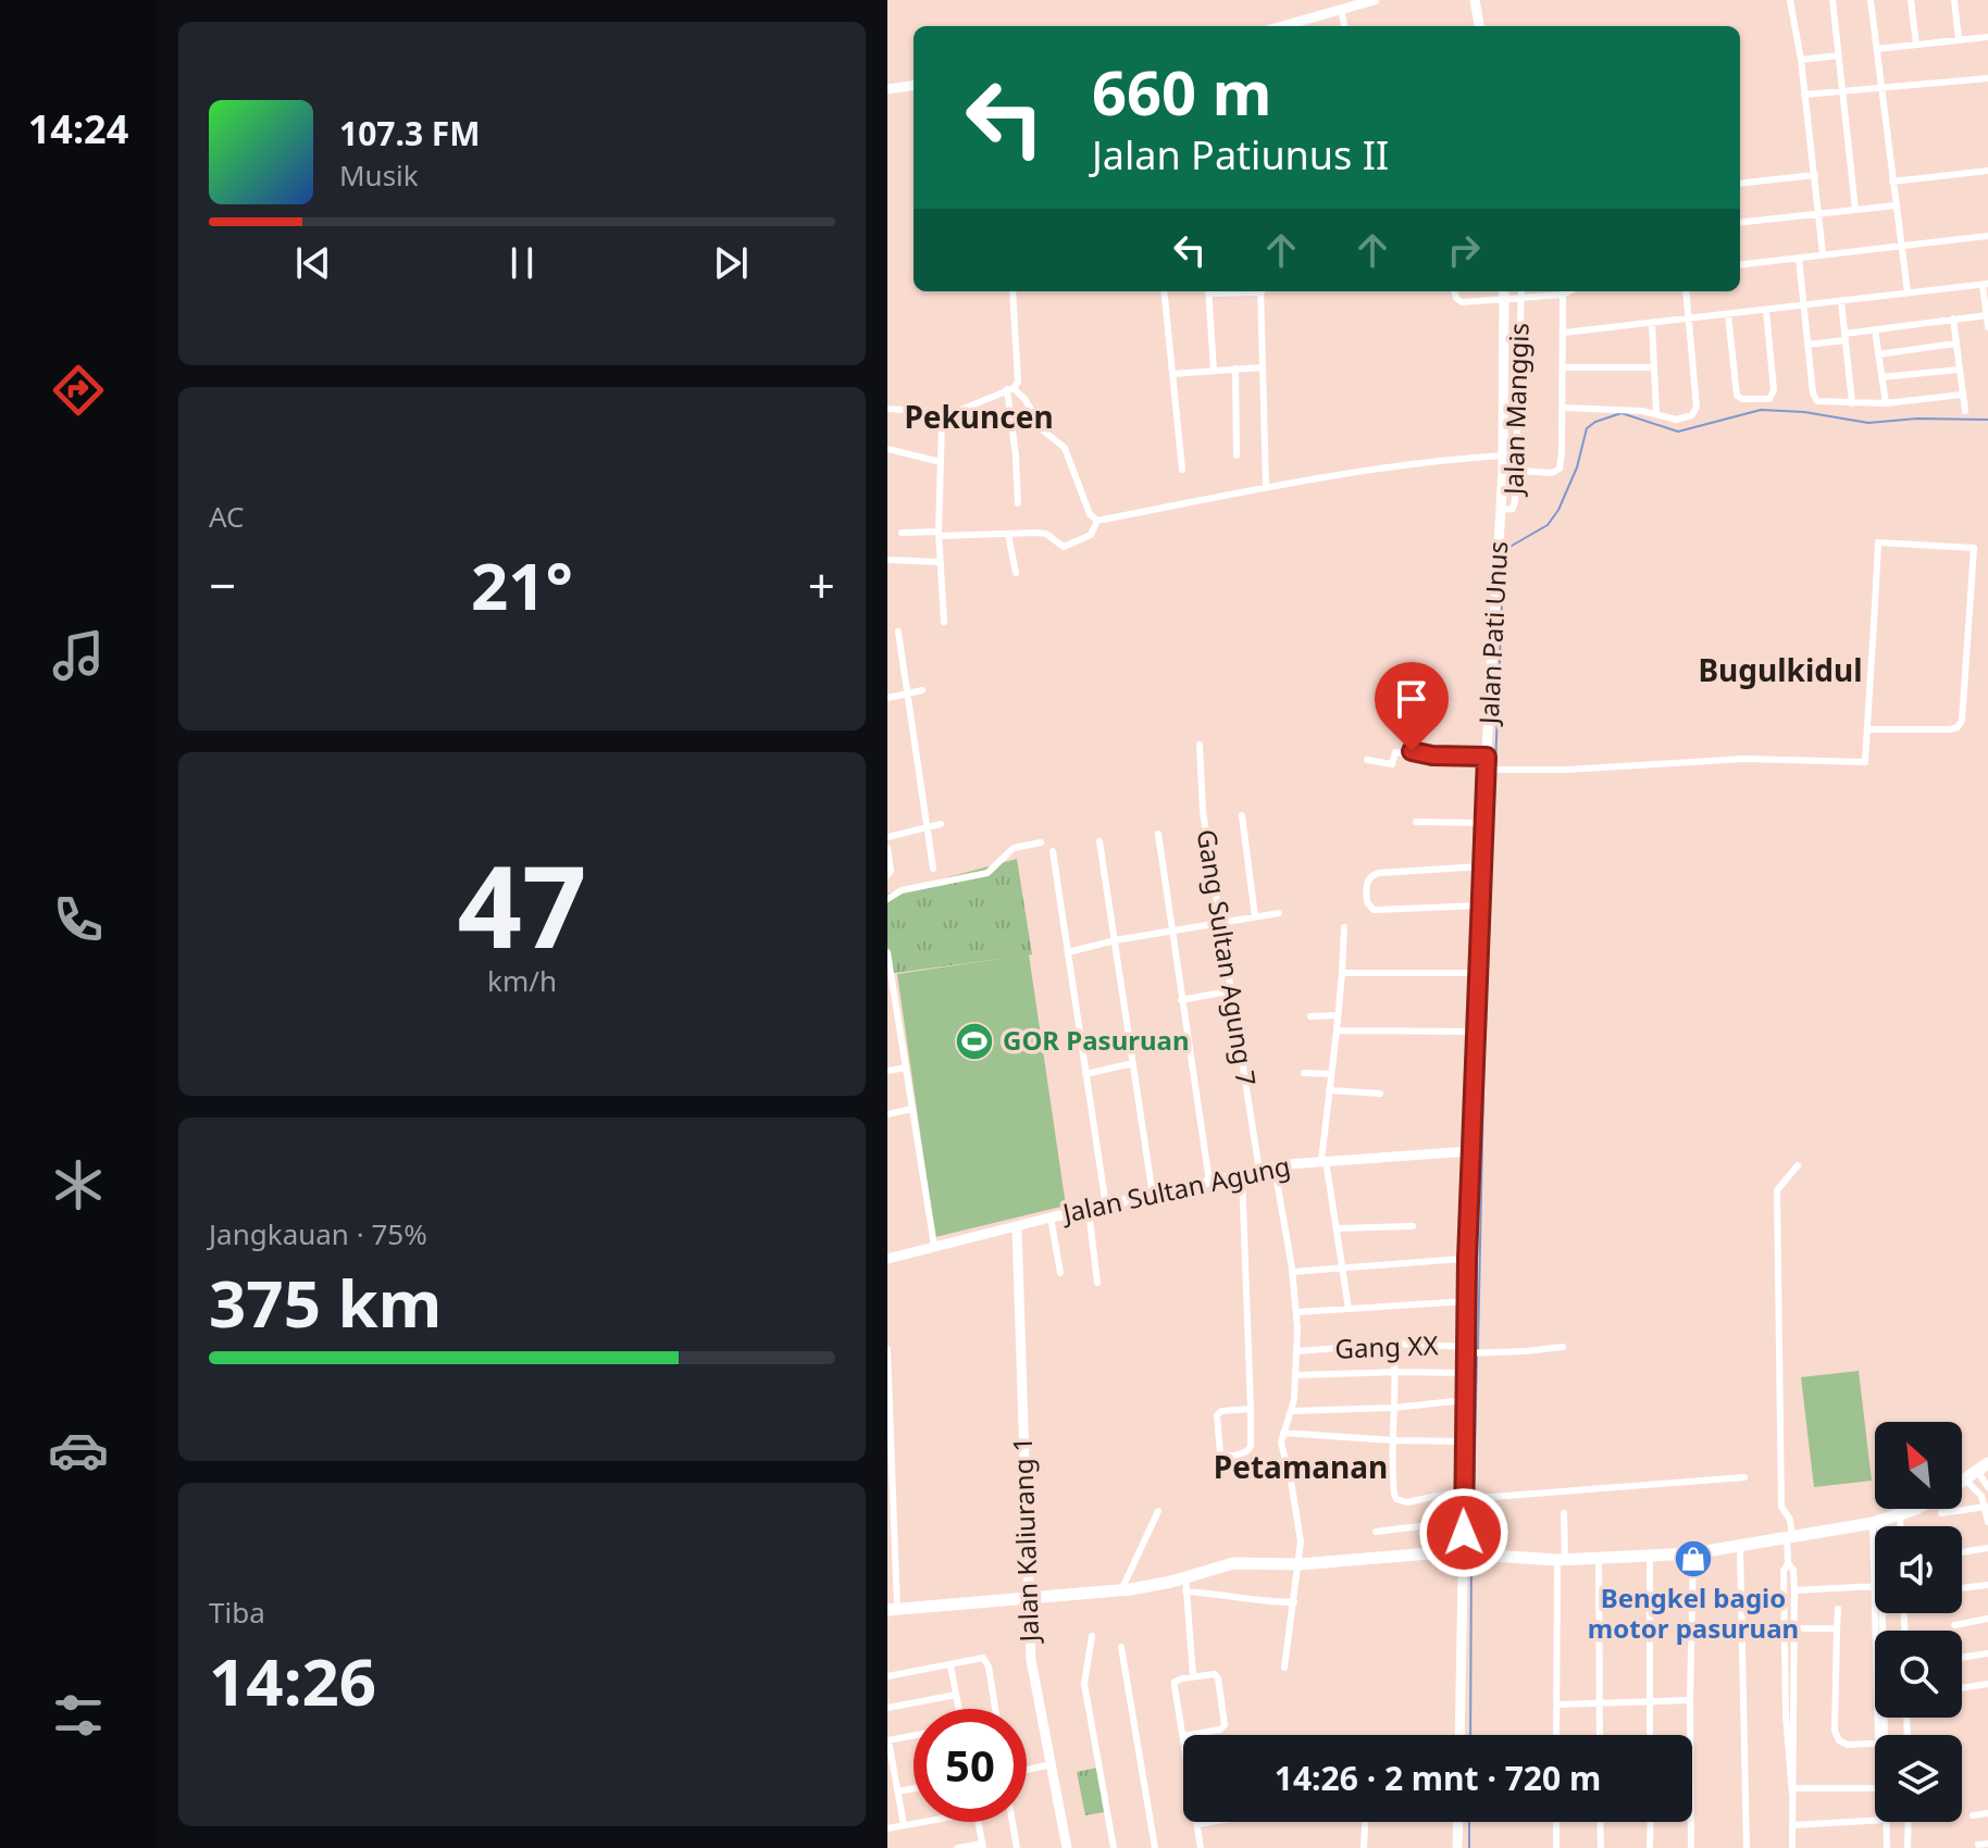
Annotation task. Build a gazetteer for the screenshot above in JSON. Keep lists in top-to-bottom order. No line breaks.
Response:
{"streets":{"main road":["Jalan Pati Unus","Jalan Sultan Agung","Jalan Kaliurang 1"],"street":["Jalan Manggis","Gang Sultan Agung 7","Gang XX"]},"crossings":[["Jalan Manggis","Jalan Pati Unus"],["Jalan Pati Unus","Jalan Sultan Agung"],["Jalan Pati Unus","Gang XX"],["Gang Sultan Agung 7","Jalan Sultan Agung"],["Jalan Sultan Agung","Jalan Kaliurang 1"]],"districts":["Pekuncen","Bugulkidul","Petamanan"],"places":{"sports":["GOR Pasuruan"],"shop":["Bengkel bagio motor pasuruan"]},"north":"top left","page":{"tabs":"14:24","turn":["660 m","Jalan Patiunus II"],"song":["107.3 FM","Musik"],"tile":["AC",["47","km/h"],["Jangkauan · 75%","375 km"],["Tiba","14:26"]],"heat":["−","21°","+"],"limit":"50","trip":"14:26 · 2 mnt · 720 m"}}
